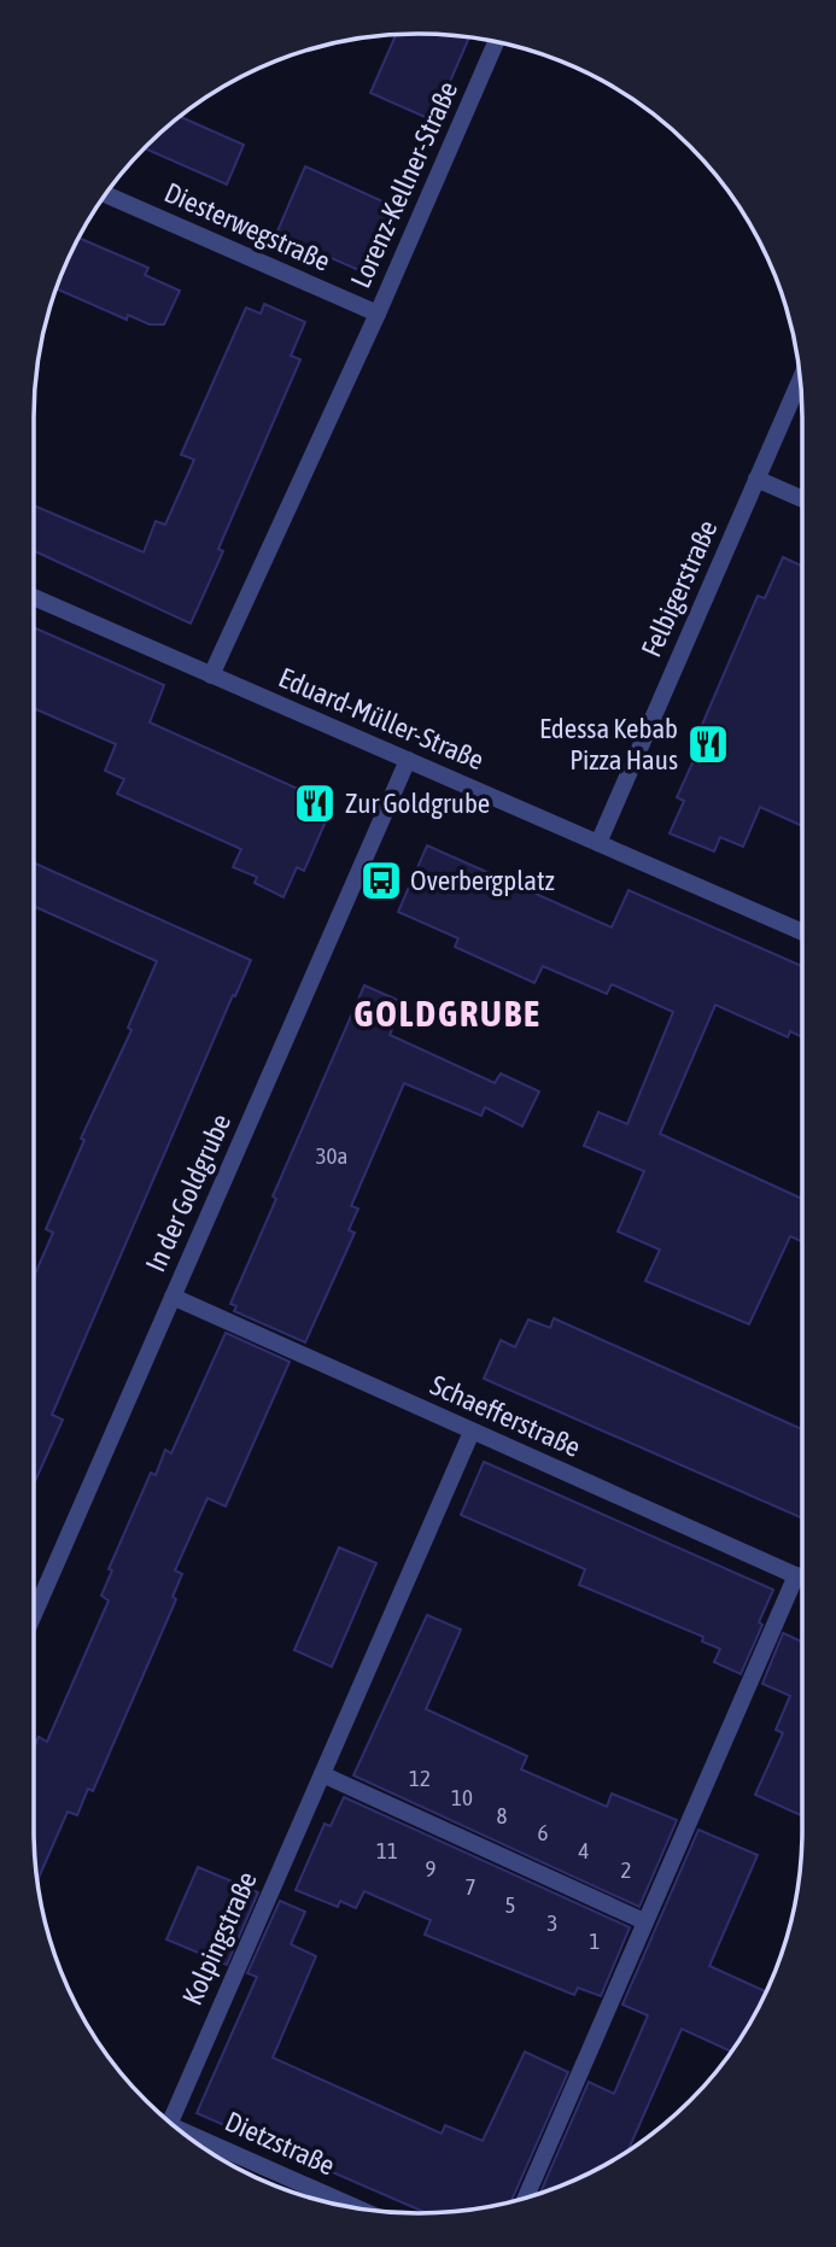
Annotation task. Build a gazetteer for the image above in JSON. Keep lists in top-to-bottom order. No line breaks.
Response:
{"streets":{"street":["Lorenz-Kellner-Straße","Diesterwegstraße","Felbigerstraße","Eduard-Müller-Straße","In der Goldgrube","Schaefferstraße","Kolpingstraße","Dietzstraße"]},"crossings":[["Lorenz-Kellner-Straße","Diesterwegstraße"],["Felbigerstraße","Eduard-Müller-Straße"],["Eduard-Müller-Straße","In der Goldgrube"],["In der Goldgrube","Schaefferstraße"],["Schaefferstraße","Kolpingstraße"]],"districts":["GOLDGRUBE"],"places":{"restaurant":["Edessa Kebab Pizza Haus","Zur Goldgrube"],"bus stop":["Overbergplatz"]},"house_numbers":["30a","12","10","8","6","11","4","9","2","7","5","3","1"]}
